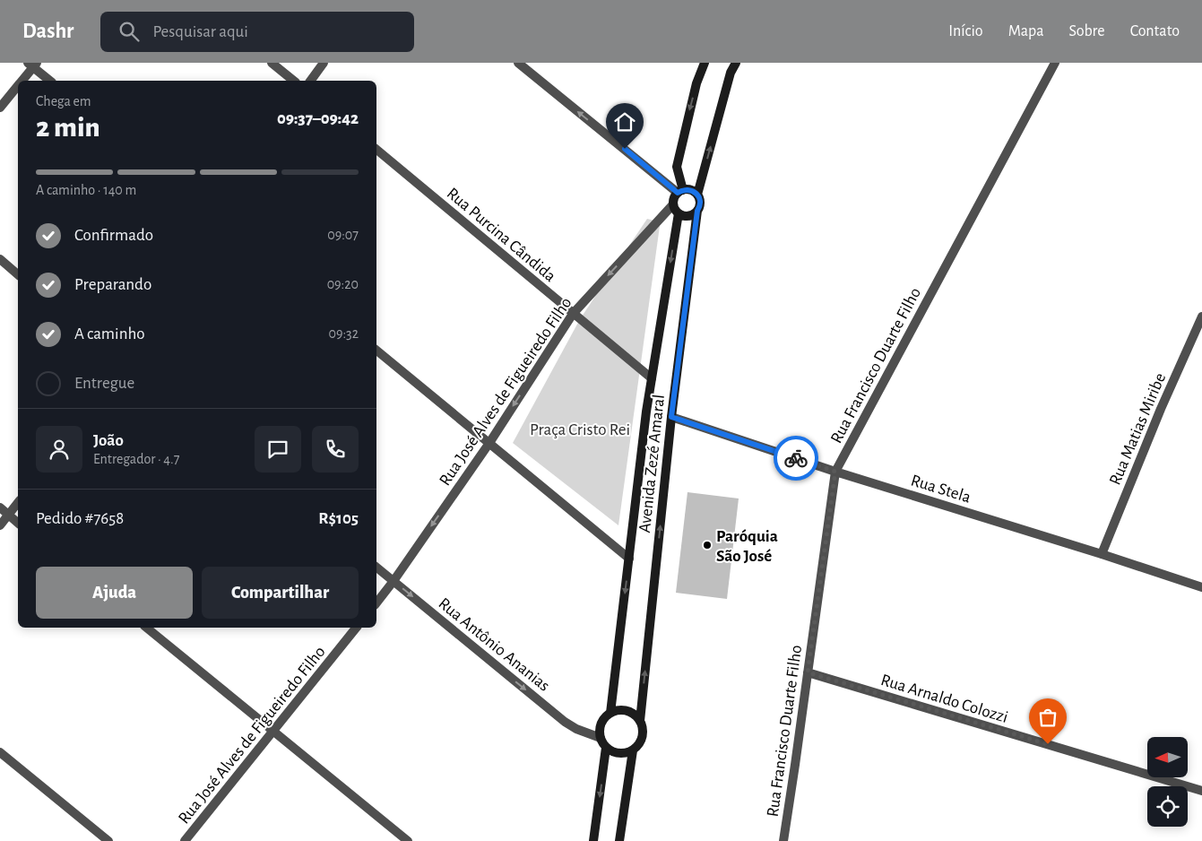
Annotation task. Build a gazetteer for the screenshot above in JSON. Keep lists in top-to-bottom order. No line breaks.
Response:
{"streets":{"main road":["Avenida Zezé Amaral"],"street":["Rua Purcina Cândida","Rua Francisco Duarte Filho","Rua José Alves de Figueiredo Filho","Rua Matias Miribe","Rua Stela","Rua Antônio Ananias","Rua Arnaldo Colozzi"]},"crossings":[["Rua Purcina Cândida","Rua José Alves de Figueiredo Filho"],["Rua Purcina Cândida","Avenida Zezé Amaral"],["Rua Francisco Duarte Filho","Rua Stela"],["Rua Francisco Duarte Filho","Rua Arnaldo Colozzi"],["Rua José Alves de Figueiredo Filho","Avenida Zezé Amaral"],["Rua José Alves de Figueiredo Filho","Rua Antônio Ananias"],["Rua Matias Miribe","Rua Stela"],["Avenida Zezé Amaral","Rua Stela"],["Avenida Zezé Amaral","Rua Antônio Ananias"]],"one_way":["Rua José Alves de Figueiredo Filho","Rua Antônio Ananias"],"parks":["Praça Cristo Rei"],"places":["Paróquia São José"],"north":"left","page":{"header":"Dashr","search":"Pesquisar aqui","nav":["Início","Mapa","Sobre","Contato"],"heading":["2 min","Chega em","09:37–09:42"],"panel":["João","Entregador · 4.7","Pedido #7658","R$105"],"bar":"A caminho · 140 m","list":[["Confirmado","09:07"],["Preparando","09:20"],["A caminho","09:32"],"Entregue"],"buttons":["Ajuda","Compartilhar"]}}
